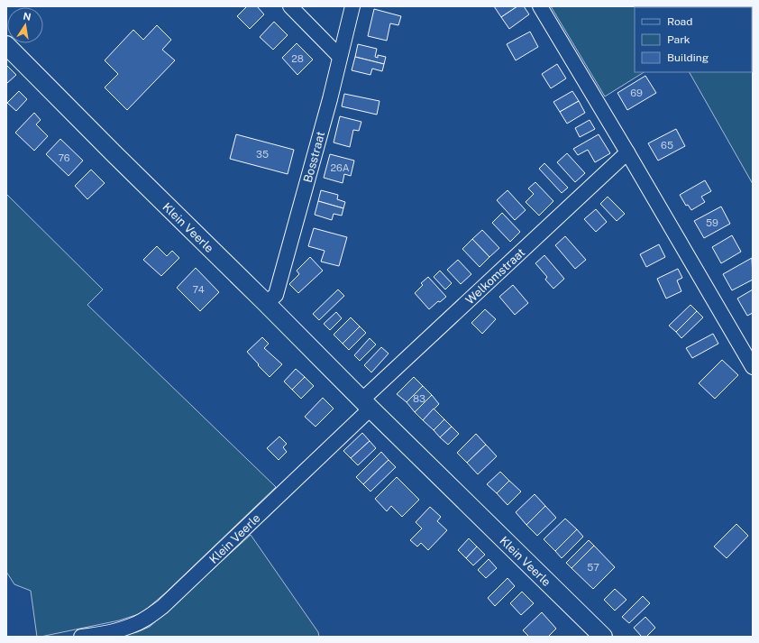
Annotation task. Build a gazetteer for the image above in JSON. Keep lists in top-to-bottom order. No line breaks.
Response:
{"streets":{"main road":["Klein Veerle"],"street":["Bosstraat","Welkomstraat"]},"crossings":[["Bosstraat","Klein Veerle"],["Klein Veerle","Welkomstraat"]],"house_numbers":["28","69","65","35","76","26A","59","74","83","57"],"legend":["Road","Park","Building"],"north":"top"}
